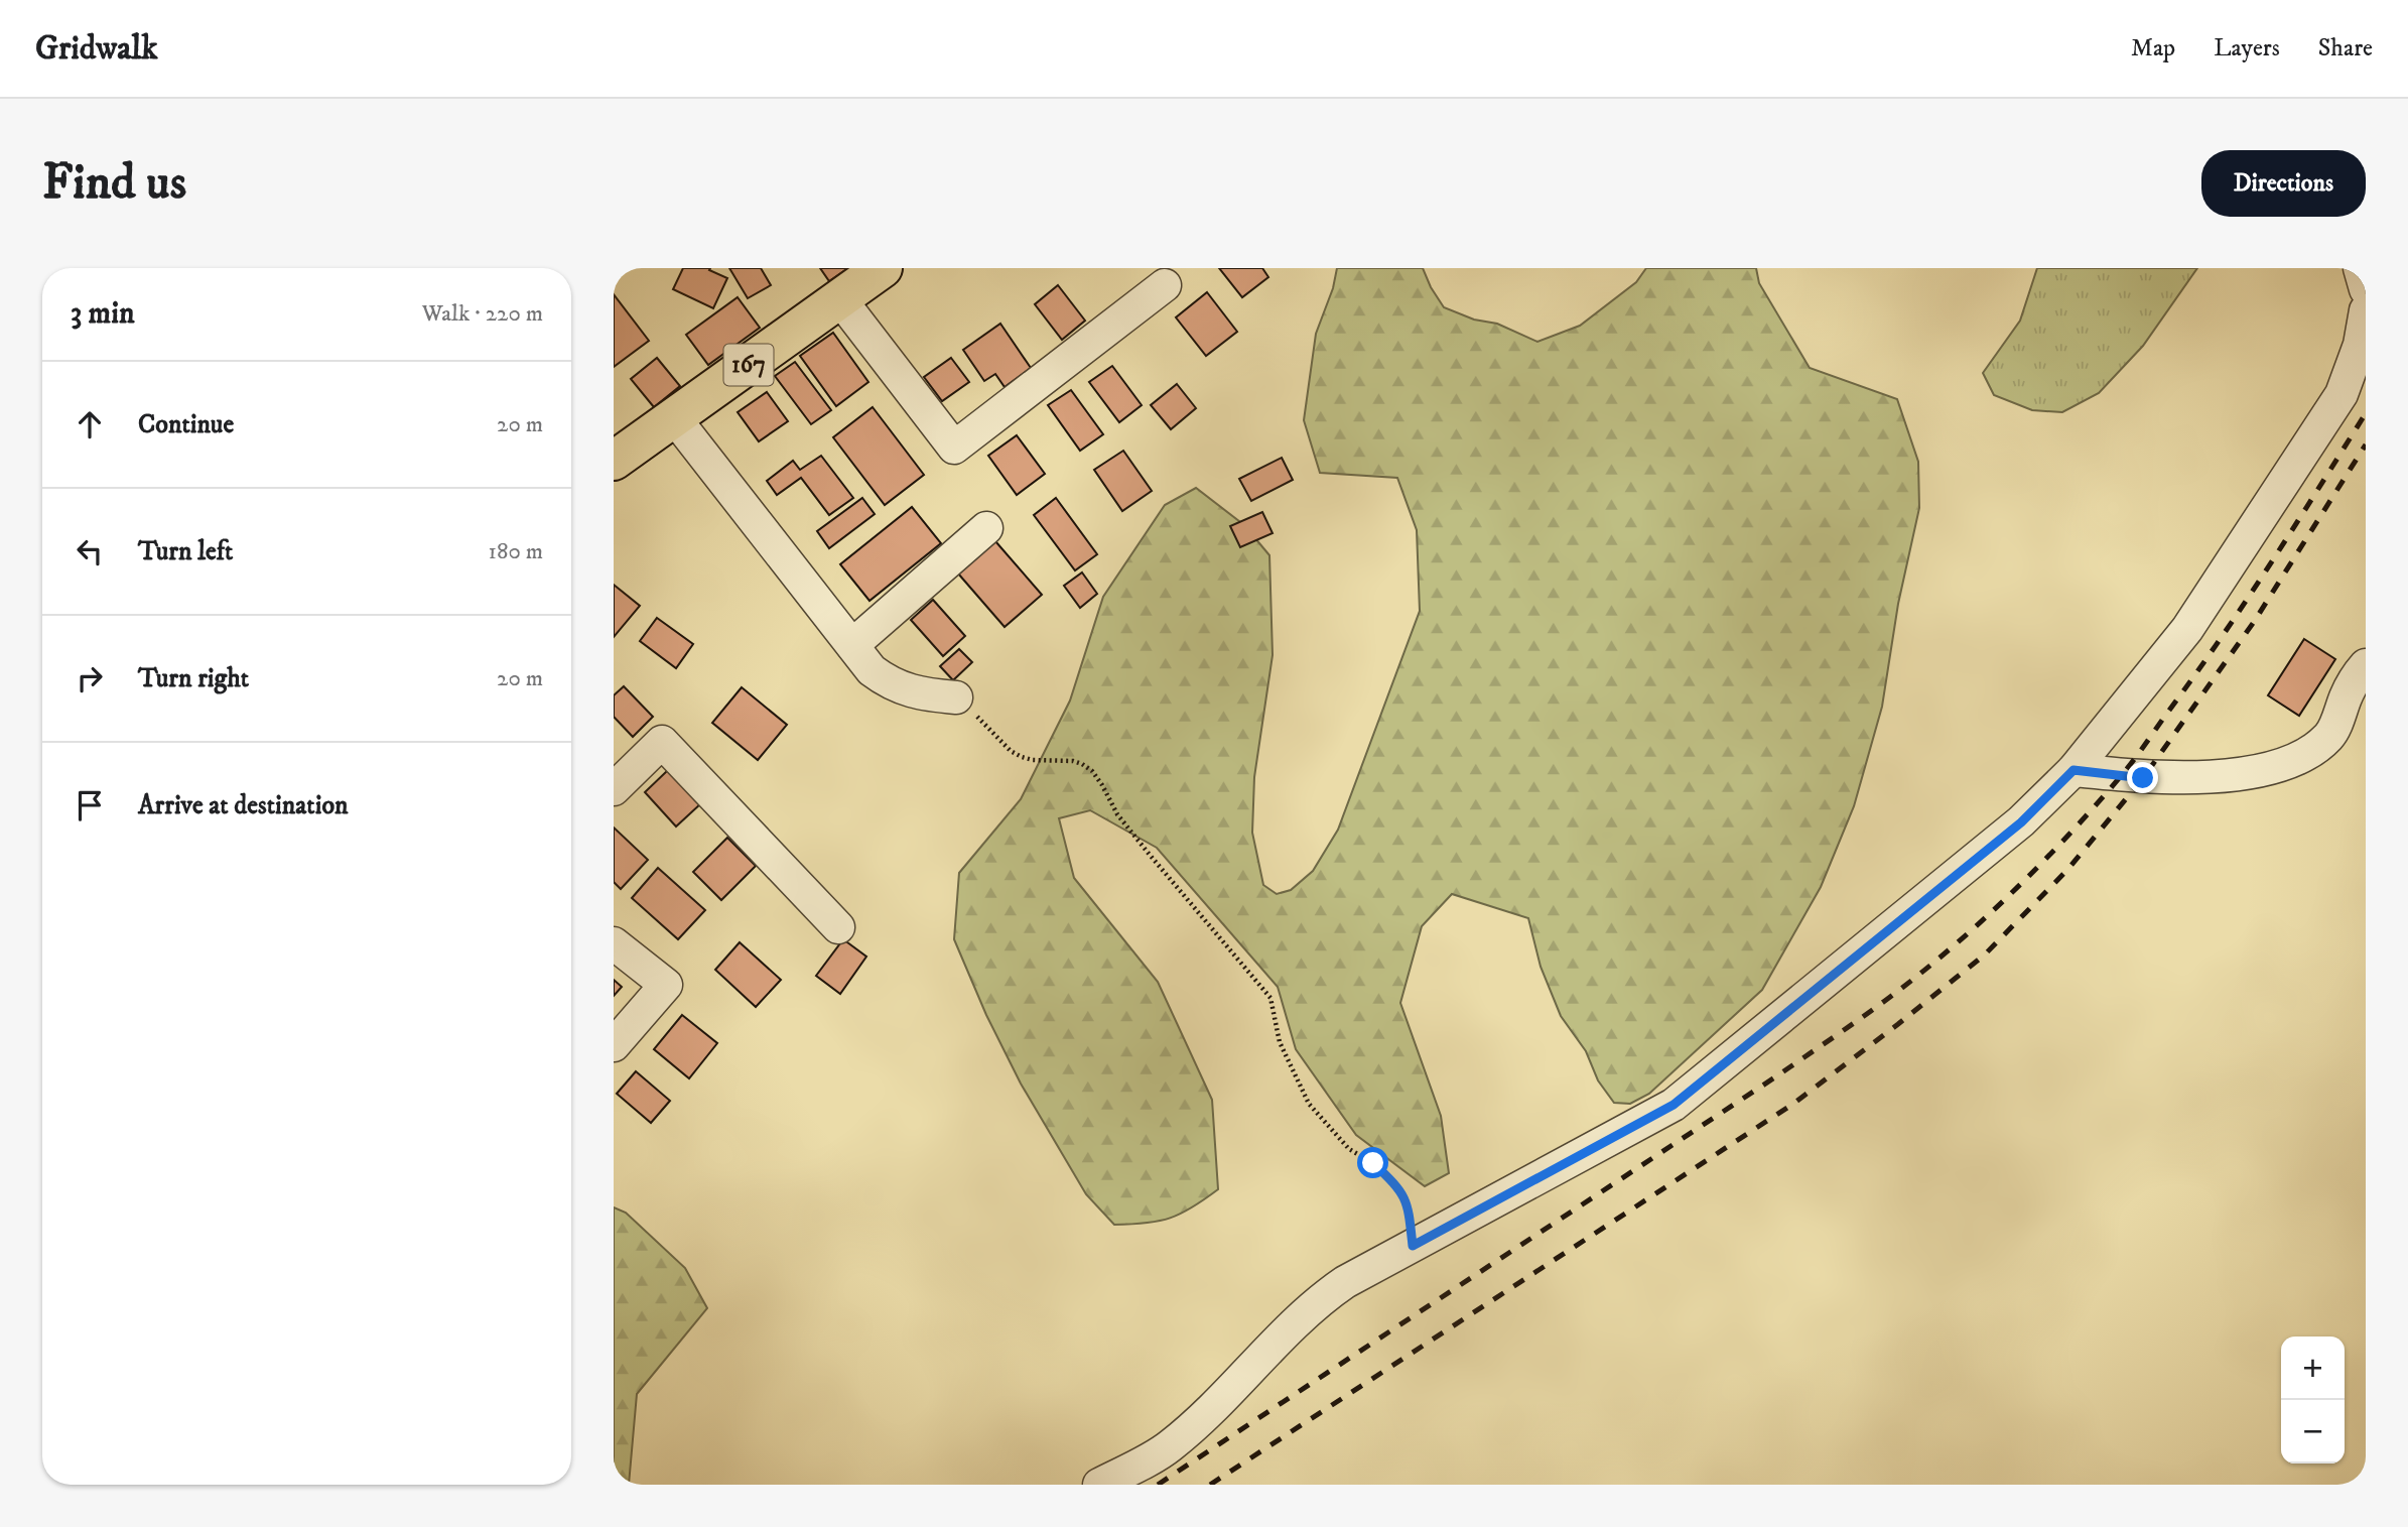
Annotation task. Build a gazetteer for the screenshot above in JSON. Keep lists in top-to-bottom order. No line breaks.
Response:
{"streets":{"highway":["167"]},"page":{"header":"Gridwalk","nav":["Map","Layers","Share"],"buttons":"Directions","title":"Find us","heading":["3 min","Walk · 220 m"],"list":[["Continue","20 m"],["Turn left","180 m"],["Turn right","20 m"],"Arrive at destination"],"map_buttons":["+","−"]}}
